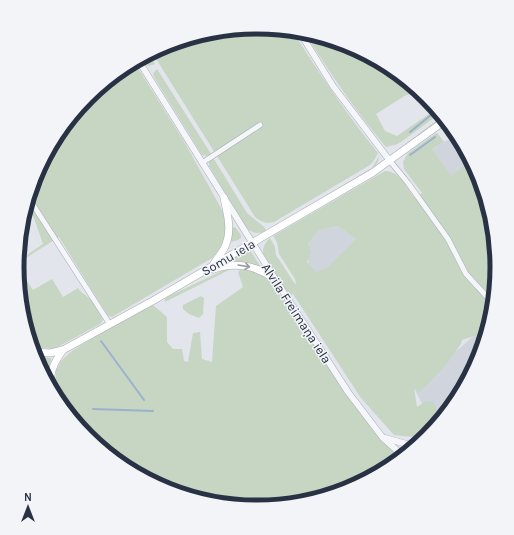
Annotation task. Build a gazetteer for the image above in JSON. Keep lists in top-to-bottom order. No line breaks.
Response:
{"streets":{"main road":["Somu iela"],"street":["Alvila Freimaņa iela"]},"crossings":[["Somu iela","Alvila Freimaņa iela"]],"north":"top"}
